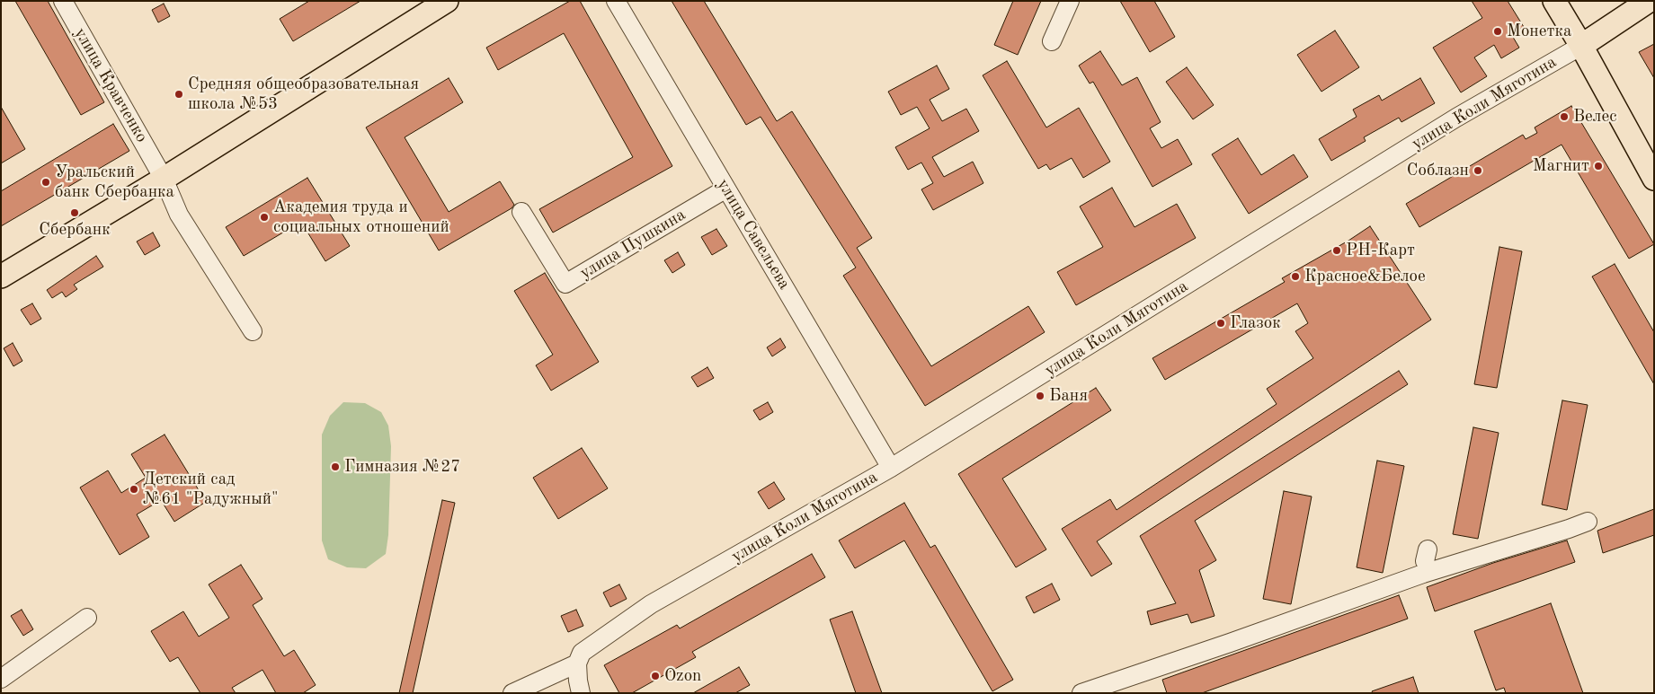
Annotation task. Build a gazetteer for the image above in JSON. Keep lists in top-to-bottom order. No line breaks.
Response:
{"streets":{"main road":["улица Коли Мяготина"],"street":["улица Кравченко","улица Савельева","улица Пушкина"]},"crossings":[["улица Коли Мяготина","улица Савельева"],["улица Савельева","улица Пушкина"]],"places":["Монетка","Средняя общеобразовательная школа №53","Велес","Магнит","Соблазн","Уральский банк Сбербанка","Сбербанк","Академия труда и социальных отношений","РН-Карт","Красное&Белое","Глазок","Баня","Гимназия №27","Детский сад №61 \"Радужный\"","Ozon"]}
